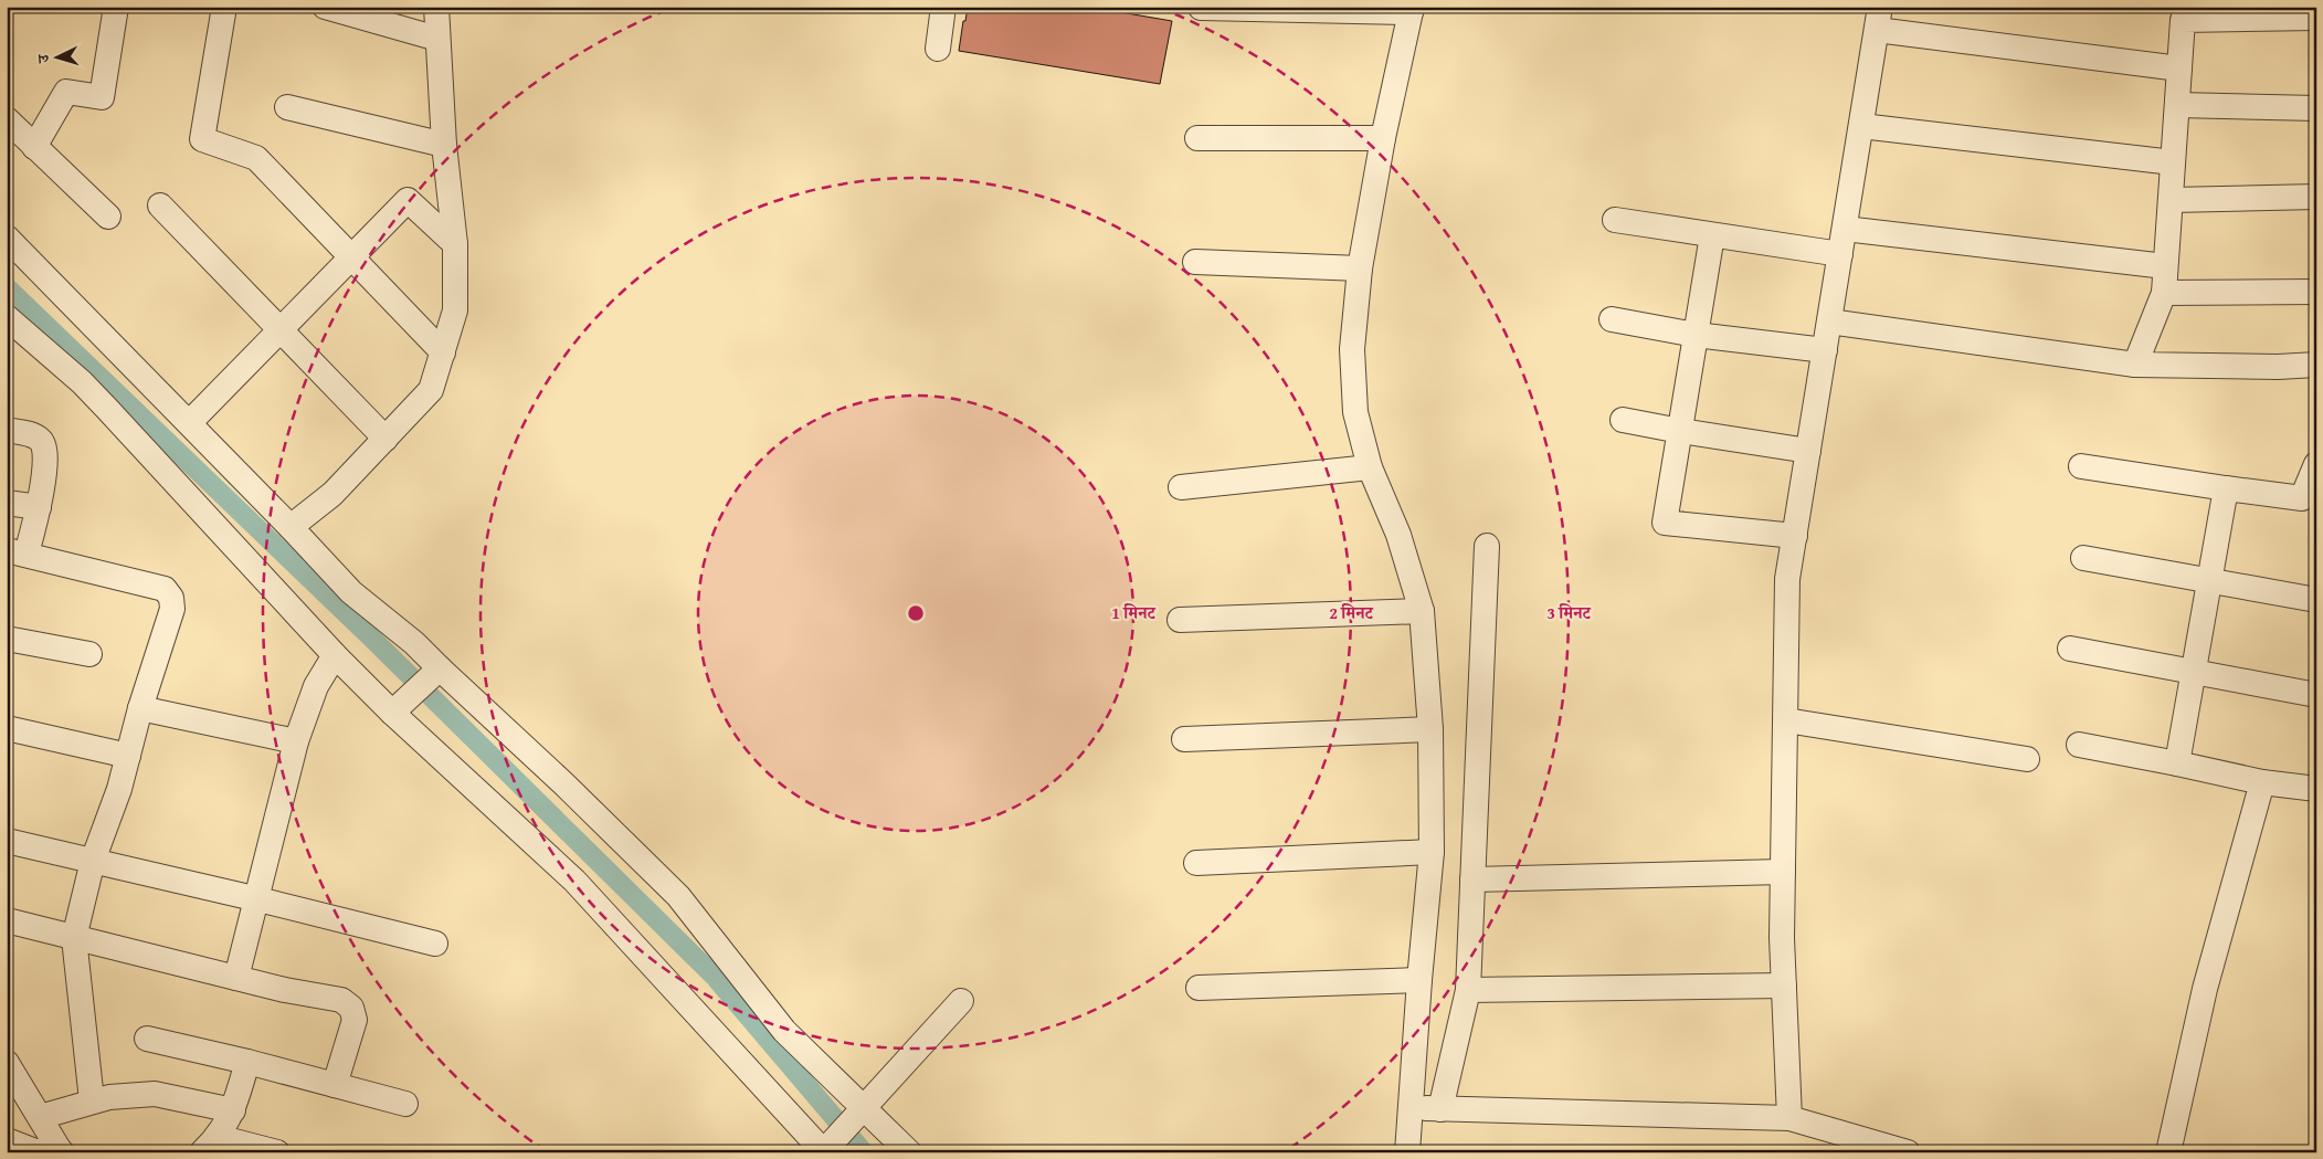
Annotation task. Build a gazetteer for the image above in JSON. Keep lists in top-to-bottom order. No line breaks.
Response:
{"north":"left","rings":["1 मिनट","2 मिनट","3 मिनट"]}
